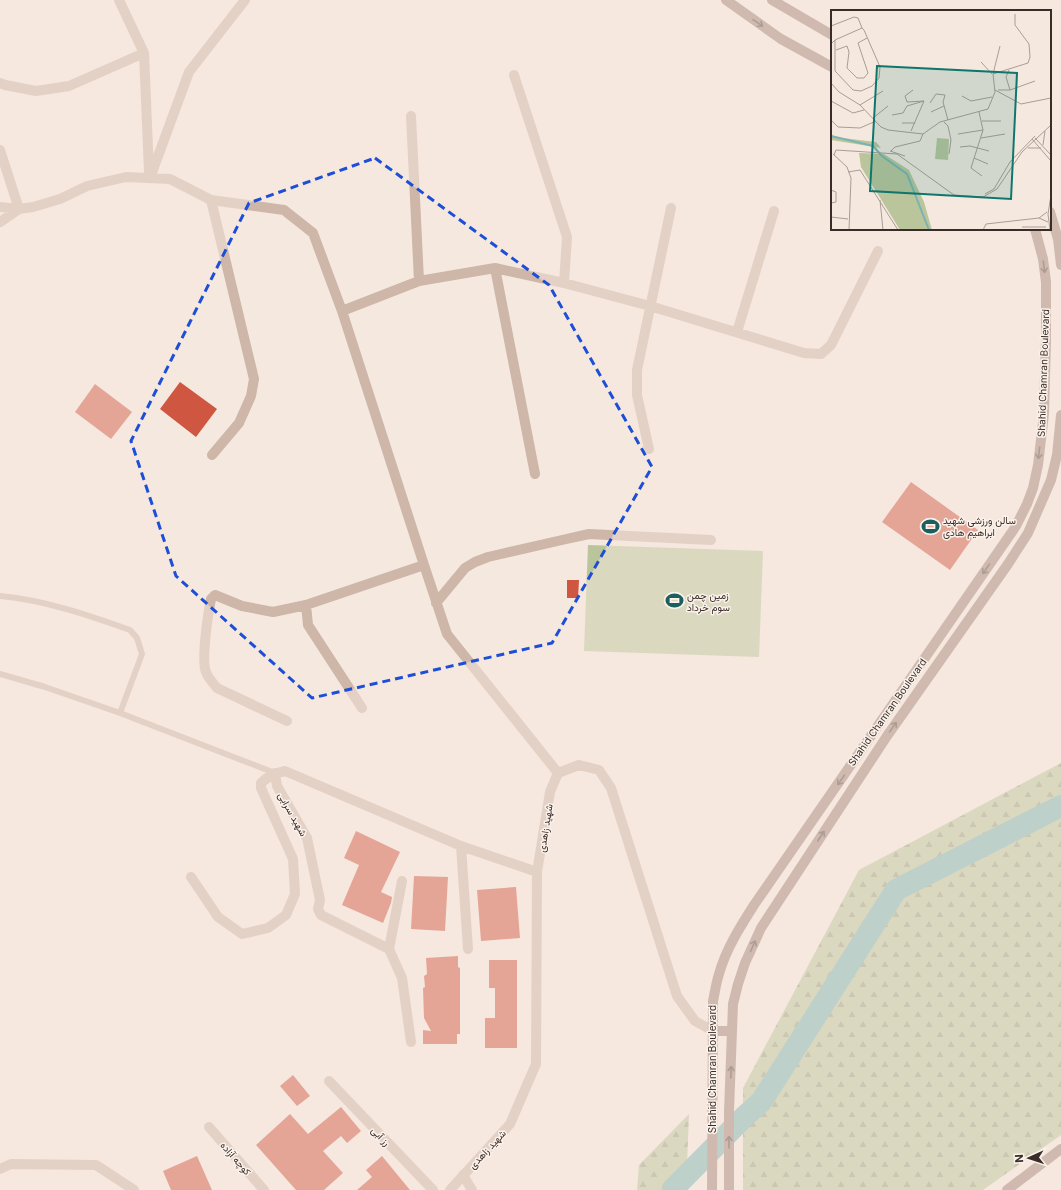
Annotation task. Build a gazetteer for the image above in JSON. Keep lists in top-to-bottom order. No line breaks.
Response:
{"streets":{"main road":["Shahid Chamran Boulevard"],"street":["شهید سرابی","شهید زاهدی","رز آبی","کوچه آزاده"]},"places":{"sports":["سالن ورزشی شهید ابراهیم هادی","زمین چمن سوم خرداد"]},"north":"left"}
